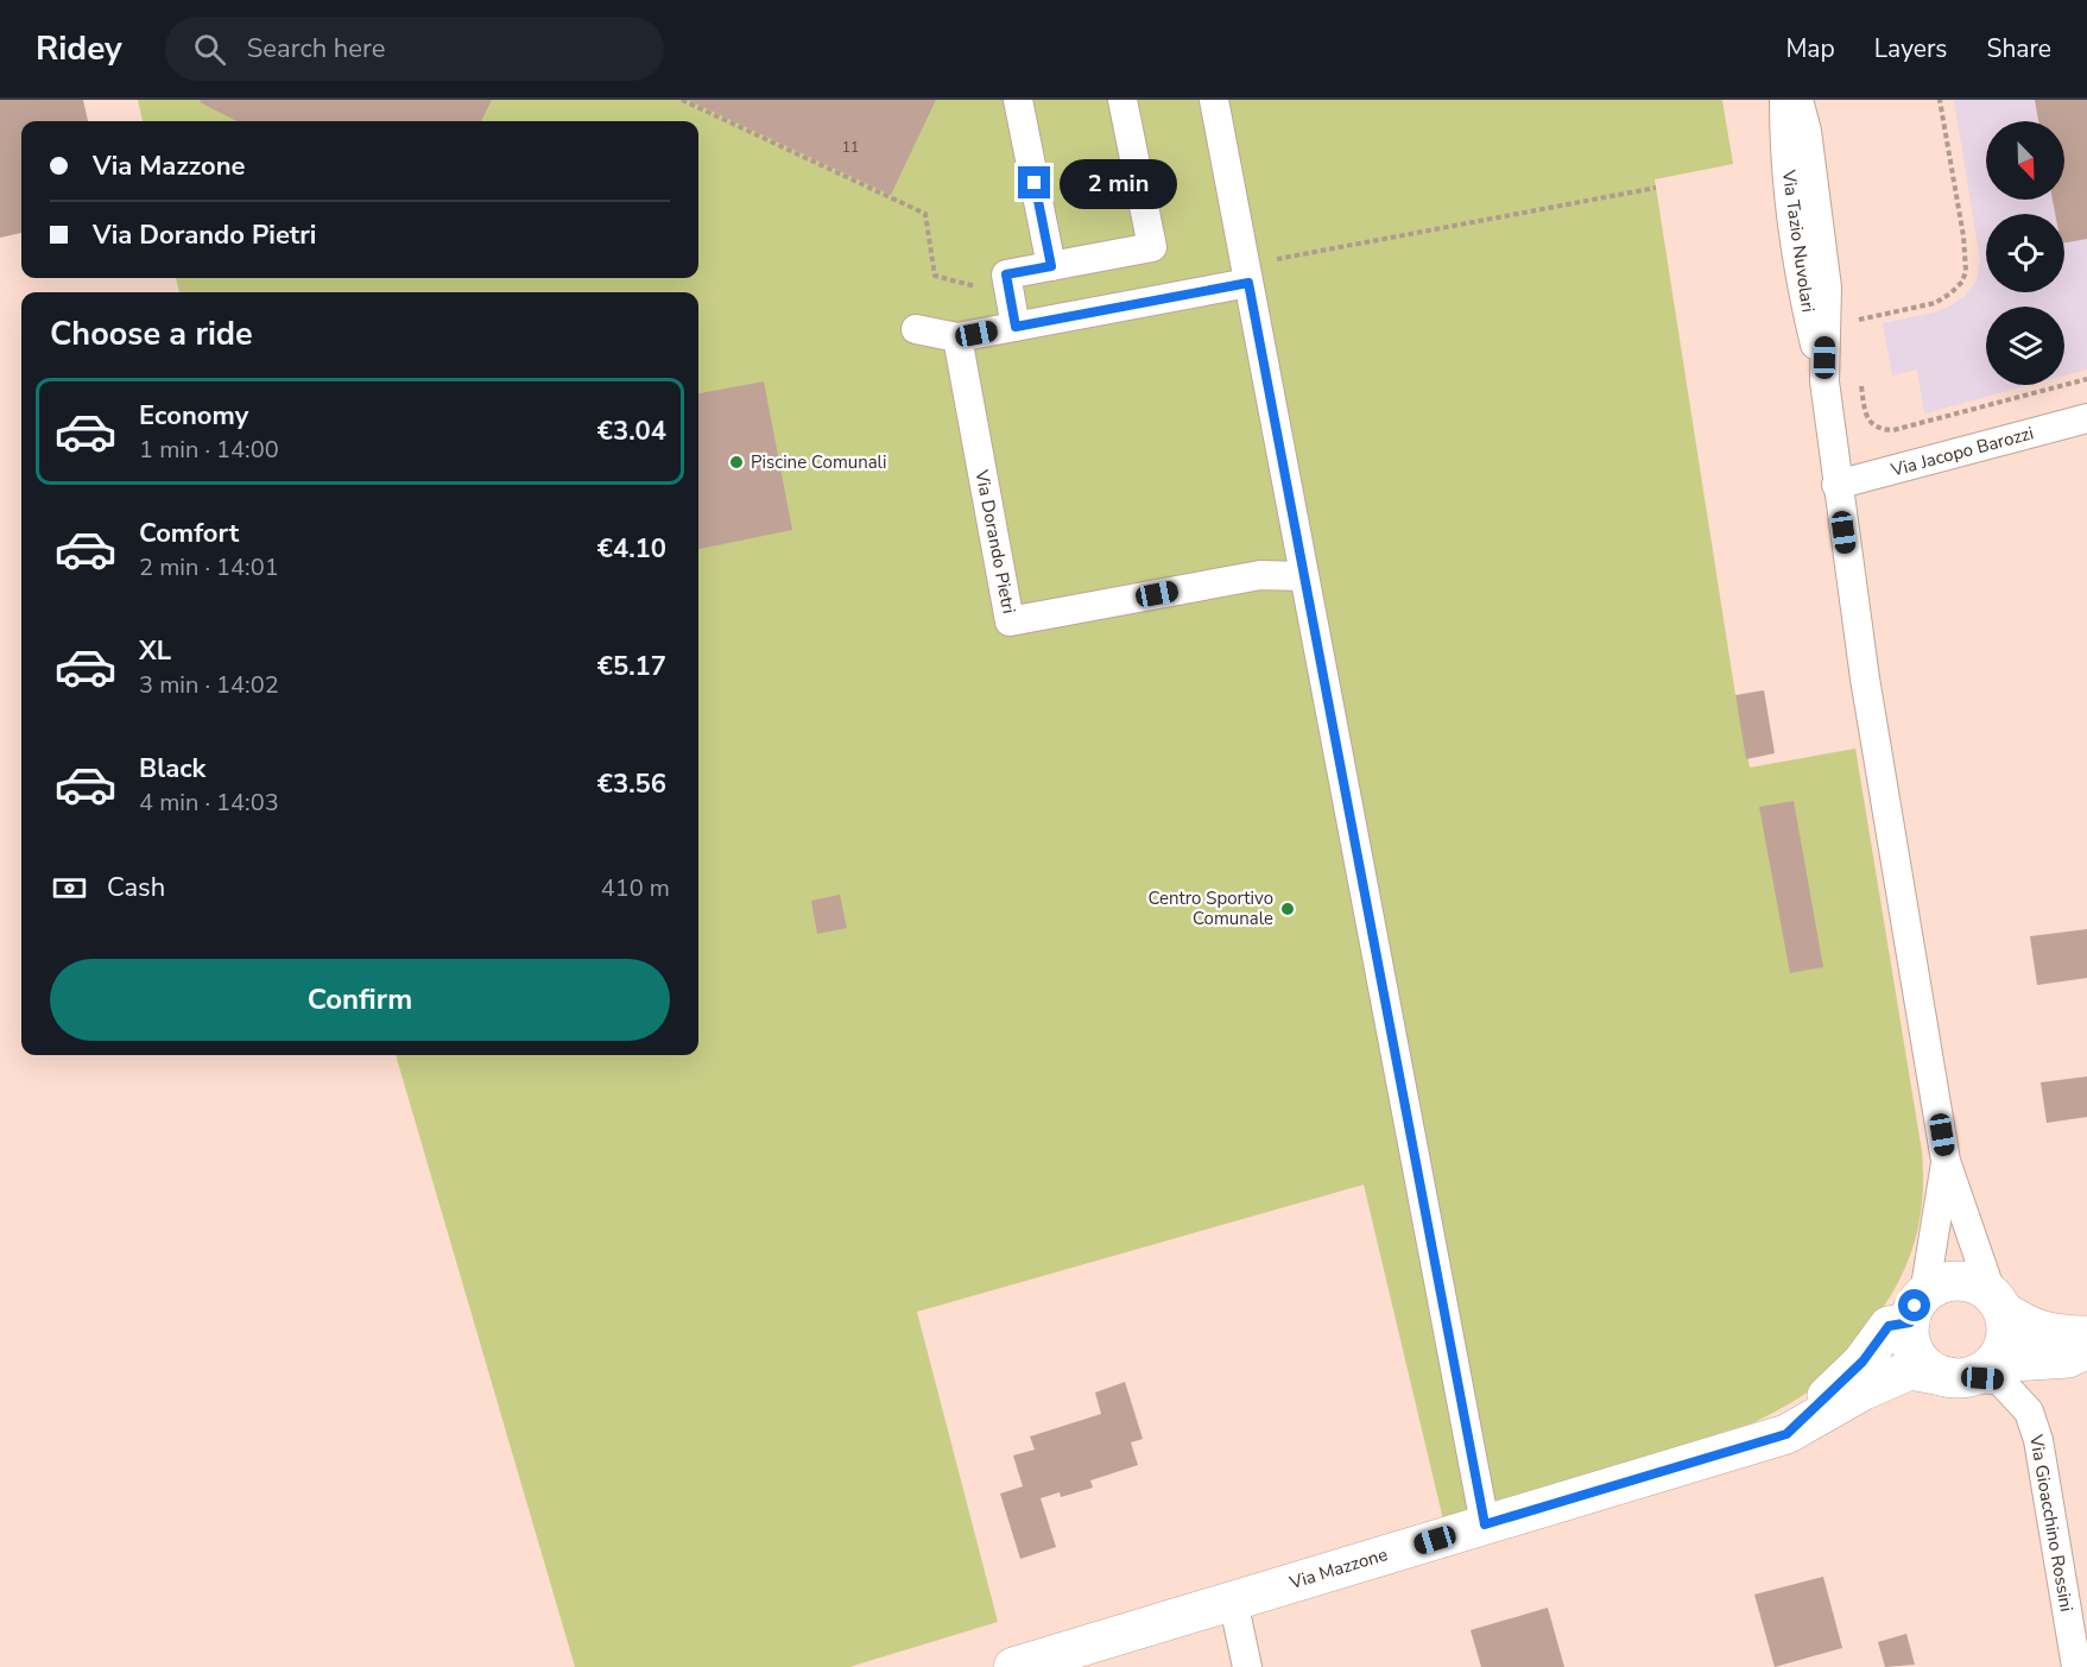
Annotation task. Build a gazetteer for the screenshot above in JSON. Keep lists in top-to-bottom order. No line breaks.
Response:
{"streets":{"main road":["Via Mazzone"],"street":["Via Tazio Nuvolari","Via Jacopo Barozzi","Via Dorando Pietri","Via Gioacchino Rossini"]},"crossings":[["Via Gioacchino Rossini","Via Mazzone"]],"places":["Piscine Comunali","Centro Sportivo Comunale"],"house_numbers":["11"],"north":"bottom right","page":{"header":"Ridey","search":"Search here","nav":["Map","Layers","Share"],"banner":["Via Mazzone","Via Dorando Pietri"],"bubble":"2 min","heading":"Choose a ride","list":[{"name":"Economy","note":"1 min · 14:00","value":"€3.04"},{"name":"Comfort","note":"2 min · 14:01","value":"€4.10"},{"name":"XL","note":"3 min · 14:02","value":"€5.17"},{"name":"Black","note":"4 min · 14:03","value":"€3.56"}],"pay":["Cash","410 m"],"buttons":"Confirm"}}
